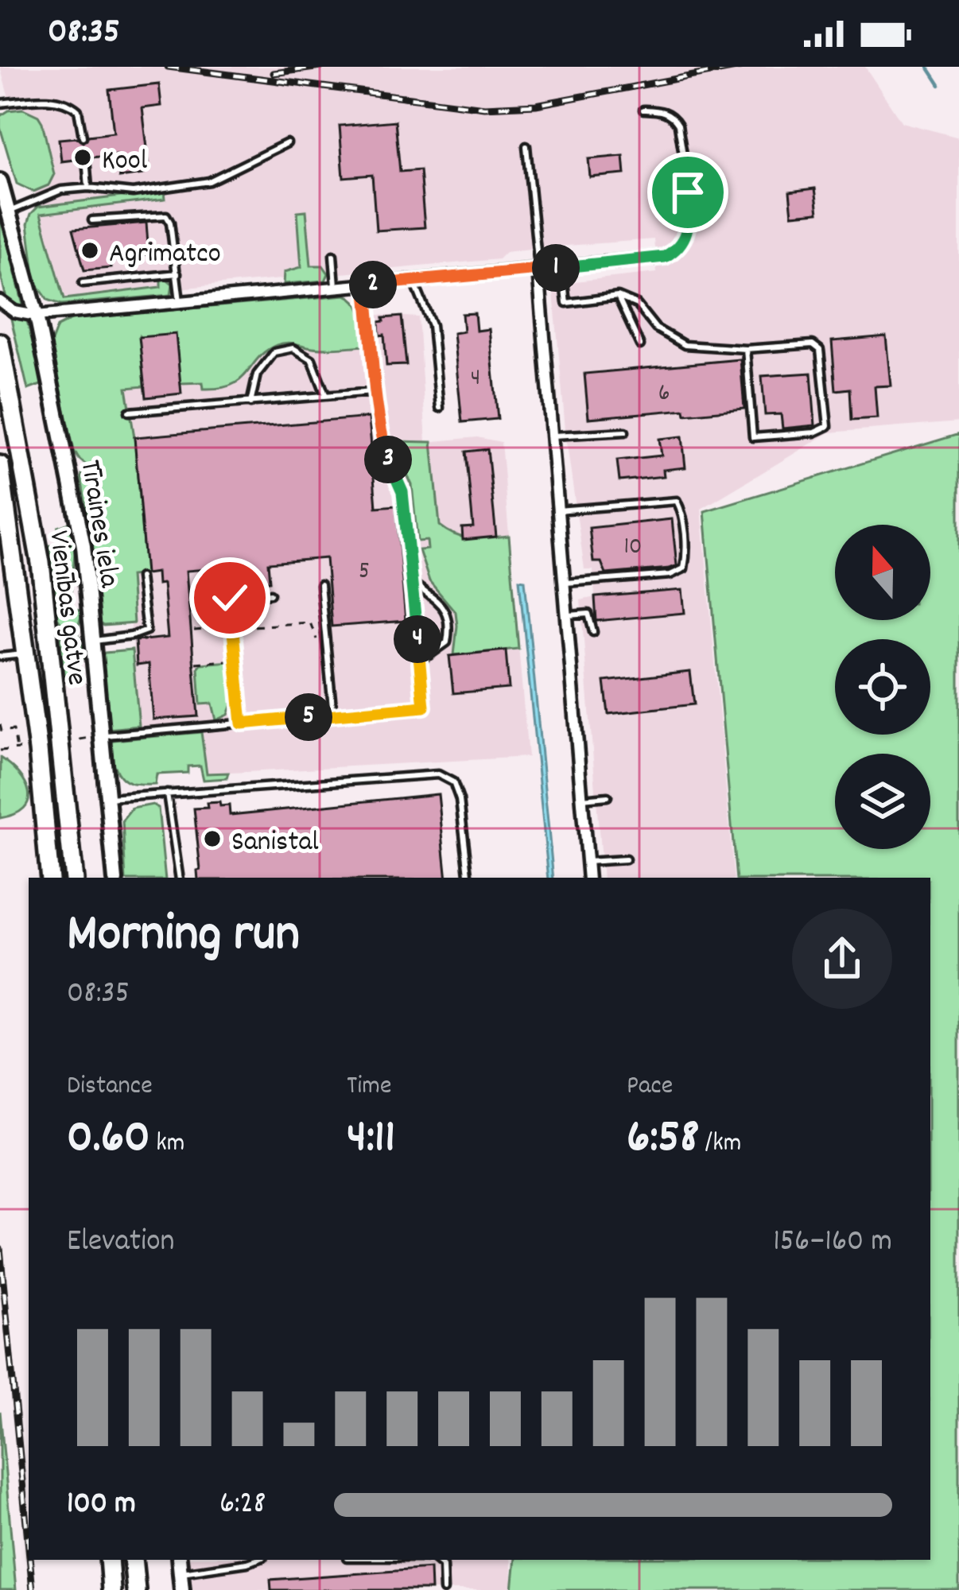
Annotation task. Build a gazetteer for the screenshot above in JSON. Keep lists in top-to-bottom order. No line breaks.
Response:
{"streets":{"highway":["Vienības gatve"],"street":["Tīraines iela"]},"places":["Kool","Agrimatco","Sanistal"],"house_numbers":["4","6","10","5"],"north":"top","page":{"status":"08:35","pins":["1","2","3","4","5"],"heading":["Morning run","08:35"],"stats":[["Distance","0.60 km"],["Time","4:11"],["Pace","6:58 /km"]],"chart":["Elevation","156–160 m"],"list":[{"name":"100 m","note":"6:28"}]}}
